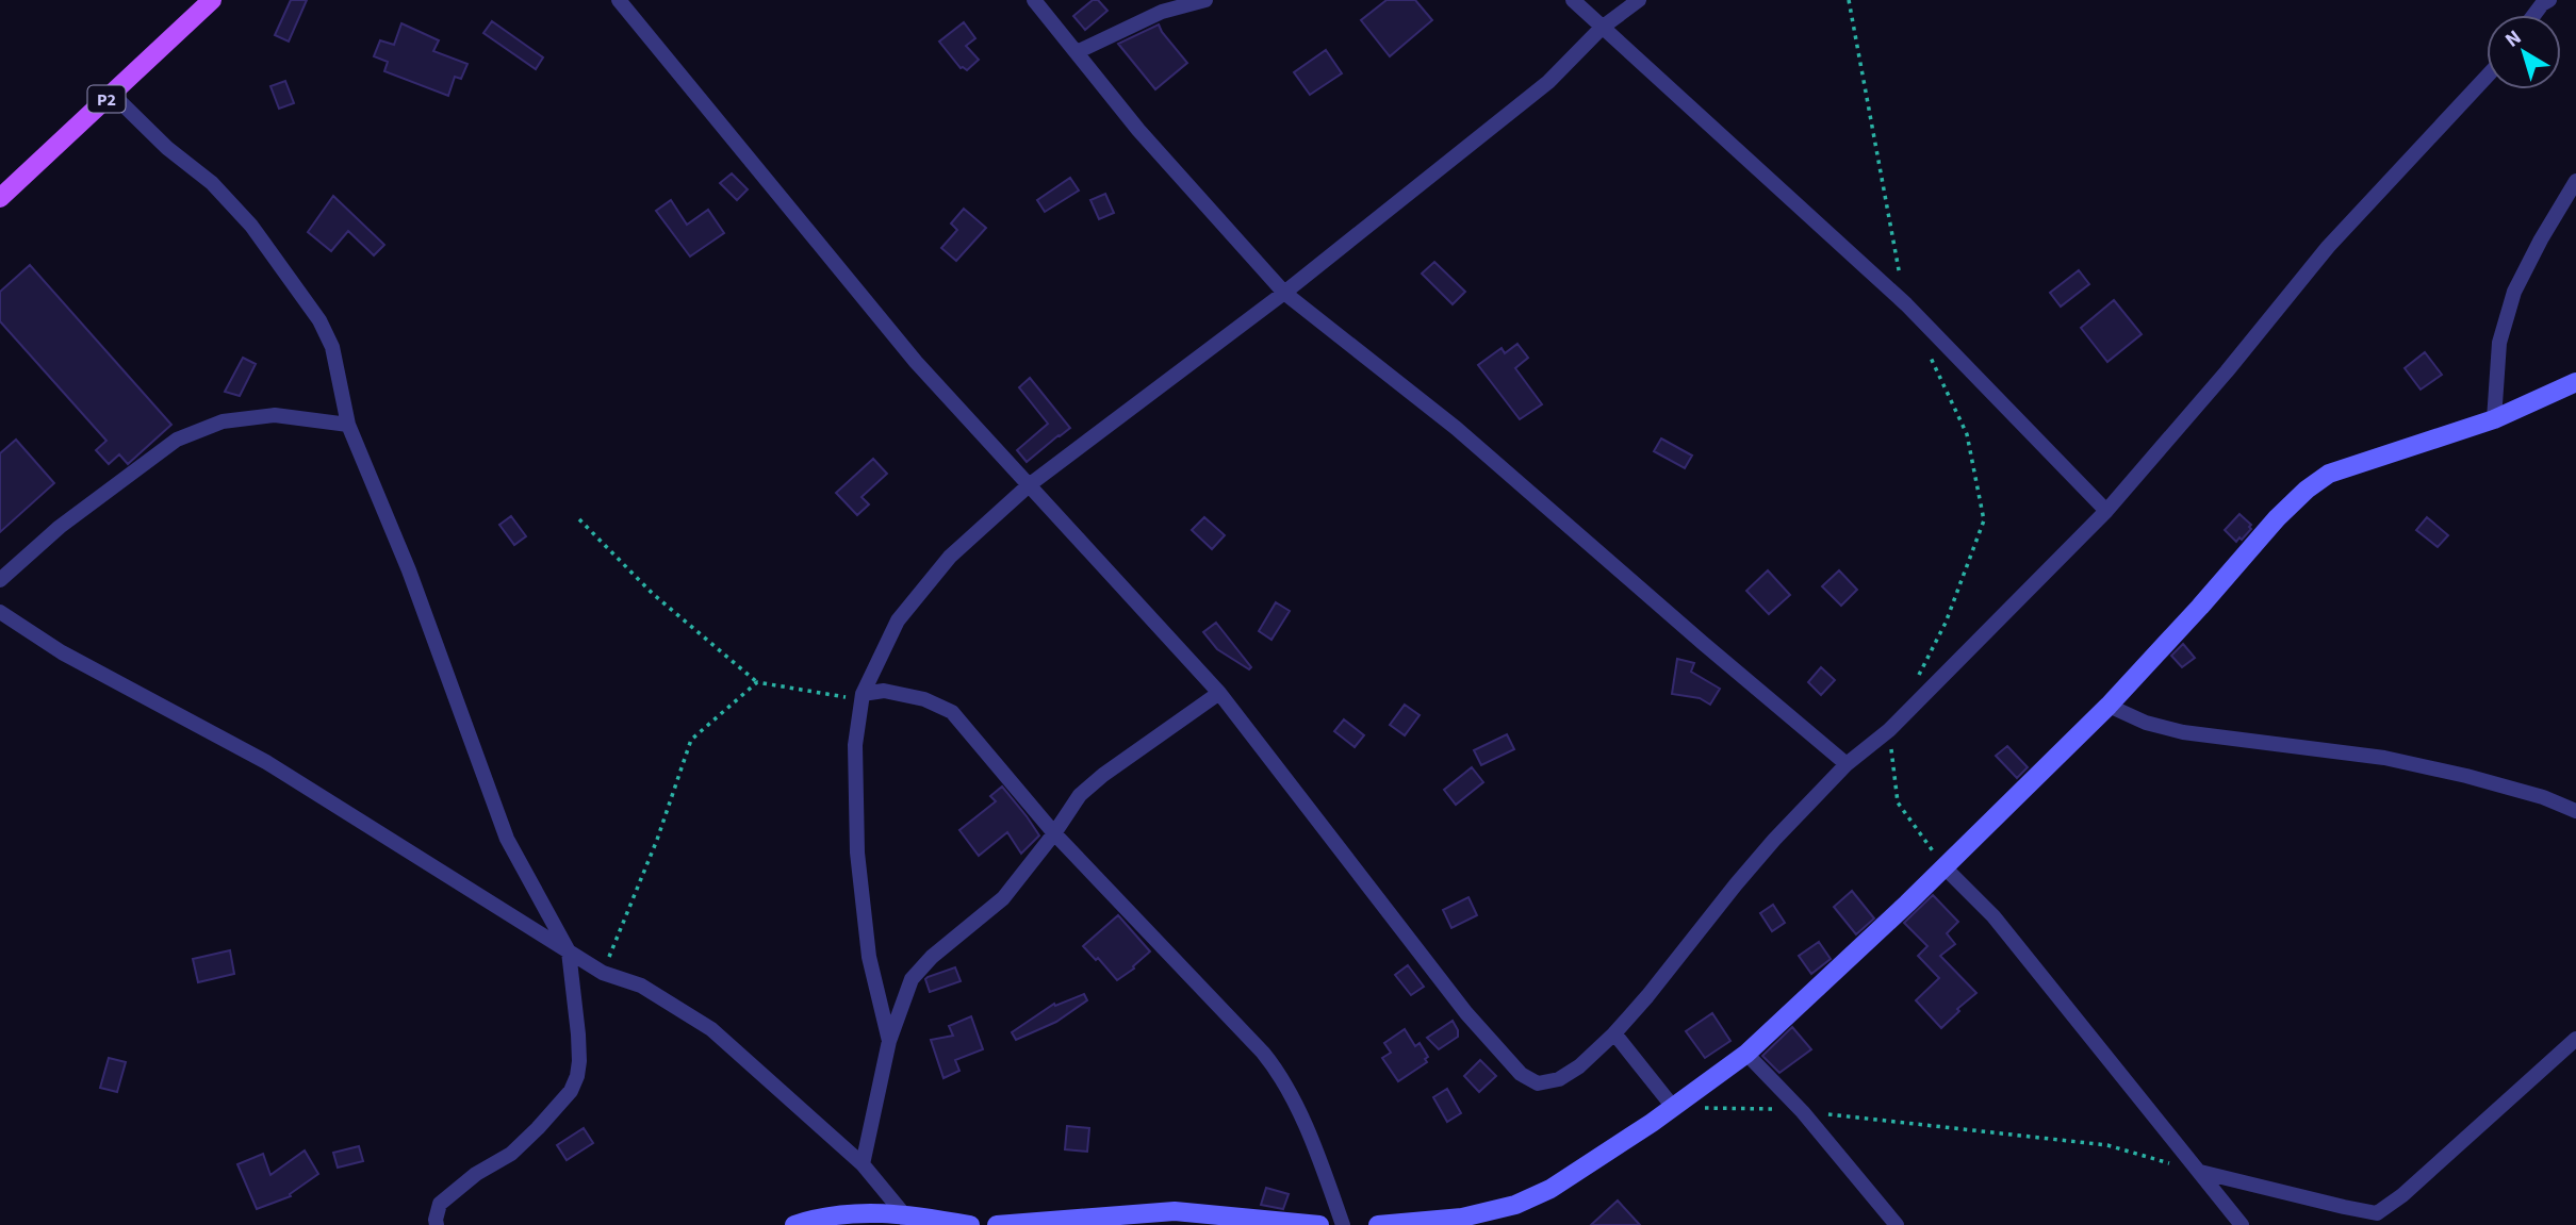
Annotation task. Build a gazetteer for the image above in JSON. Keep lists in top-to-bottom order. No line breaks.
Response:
{"streets":{"main road":["P2"]},"north":"top left"}
